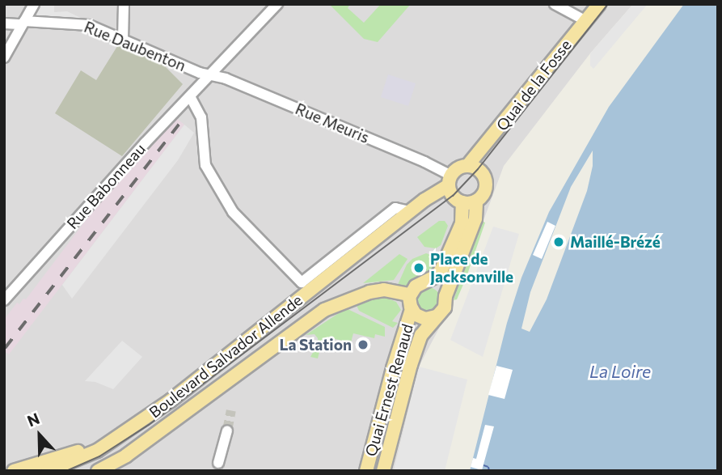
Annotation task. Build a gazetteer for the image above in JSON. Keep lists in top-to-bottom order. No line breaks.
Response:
{"streets":{"main road":["Quai de la Fosse","Boulevard Salvador Allende","Quai Ernest Renaud"],"street":["Rue Daubenton","Rue Meuris","Rue Babonneau"]},"crossings":[["Rue Daubenton","Rue Meuris"],["Rue Daubenton","Rue Babonneau"],["Quai de la Fosse","Rue Meuris"],["Rue Meuris","Rue Babonneau"],["Boulevard Salvador Allende","Quai Ernest Renaud"]],"water":["La Loire"],"places":["Maillé-Brézé","Place de Jacksonville","La Station"],"north":"top"}
